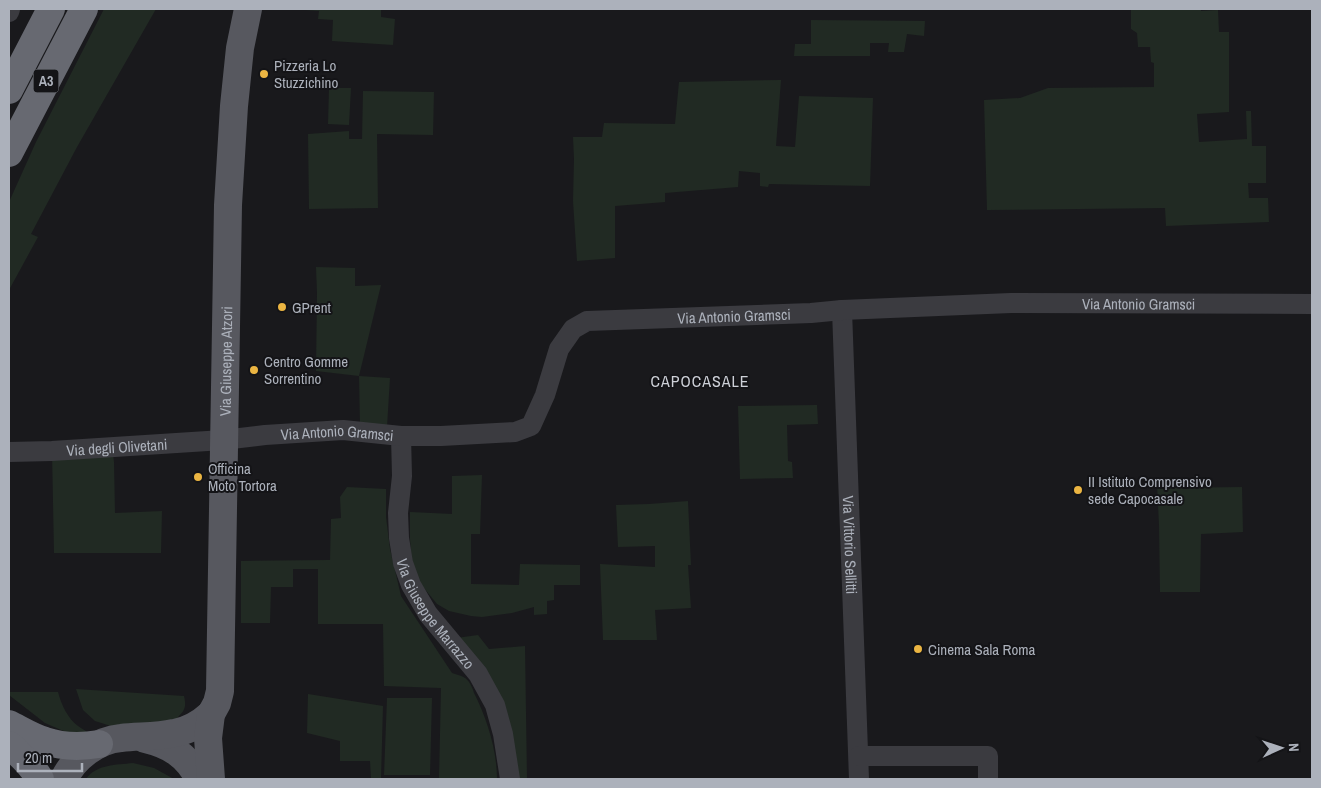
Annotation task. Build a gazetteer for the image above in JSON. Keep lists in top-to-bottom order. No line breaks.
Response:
{"streets":{"highway":["A3"],"main road":["Via Giuseppe Atzori"],"street":["Via Antonio Gramsci","Via degli Olivetani","Via Vittorio Sellitti","Via Giuseppe Marrazzo"]},"crossings":[["Via Antonio Gramsci","Via Giuseppe Atzori"],["Via Antonio Gramsci","Via degli Olivetani"],["Via Antonio Gramsci","Via Vittorio Sellitti"],["Via Antonio Gramsci","Via Giuseppe Marrazzo"],["Via Giuseppe Atzori","Via degli Olivetani"]],"districts":["CAPOCASALE"],"places":["Pizzeria Lo Stuzzichino","GPrent","Centro Gomme Sorrentino","Officina Moto Tortora","II Istituto Comprensivo sede Capocasale","Cinema Sala Roma"],"scale_bar":"20 m","north":"right"}
